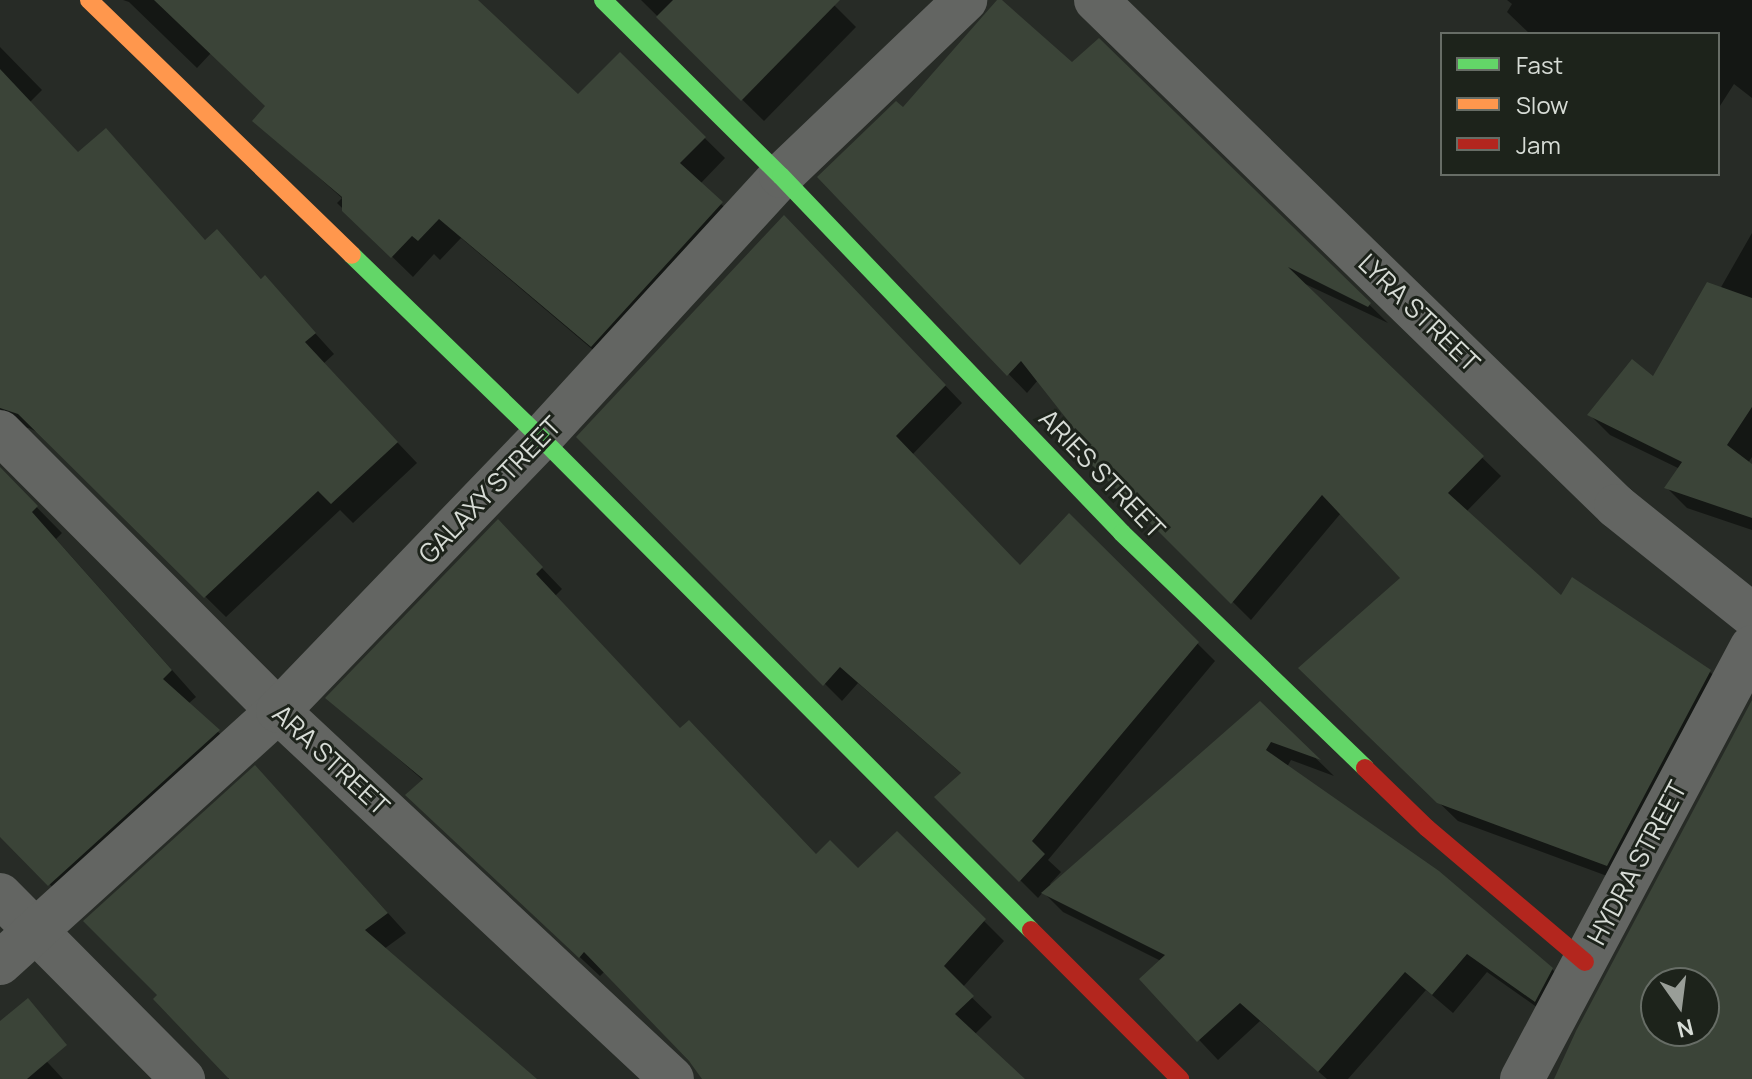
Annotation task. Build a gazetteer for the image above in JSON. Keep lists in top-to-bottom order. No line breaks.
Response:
{"streets":{"street":["LYRA STREET","ARIES STREET","GALAXY STREET","ARA STREET","HYDRA STREET"]},"crossings":[["ARIES STREET","GALAXY STREET"],["ARIES STREET","HYDRA STREET"],["GALAXY STREET","ARA STREET"]],"legend":["Fast","Slow","Jam"],"north":"bottom"}
